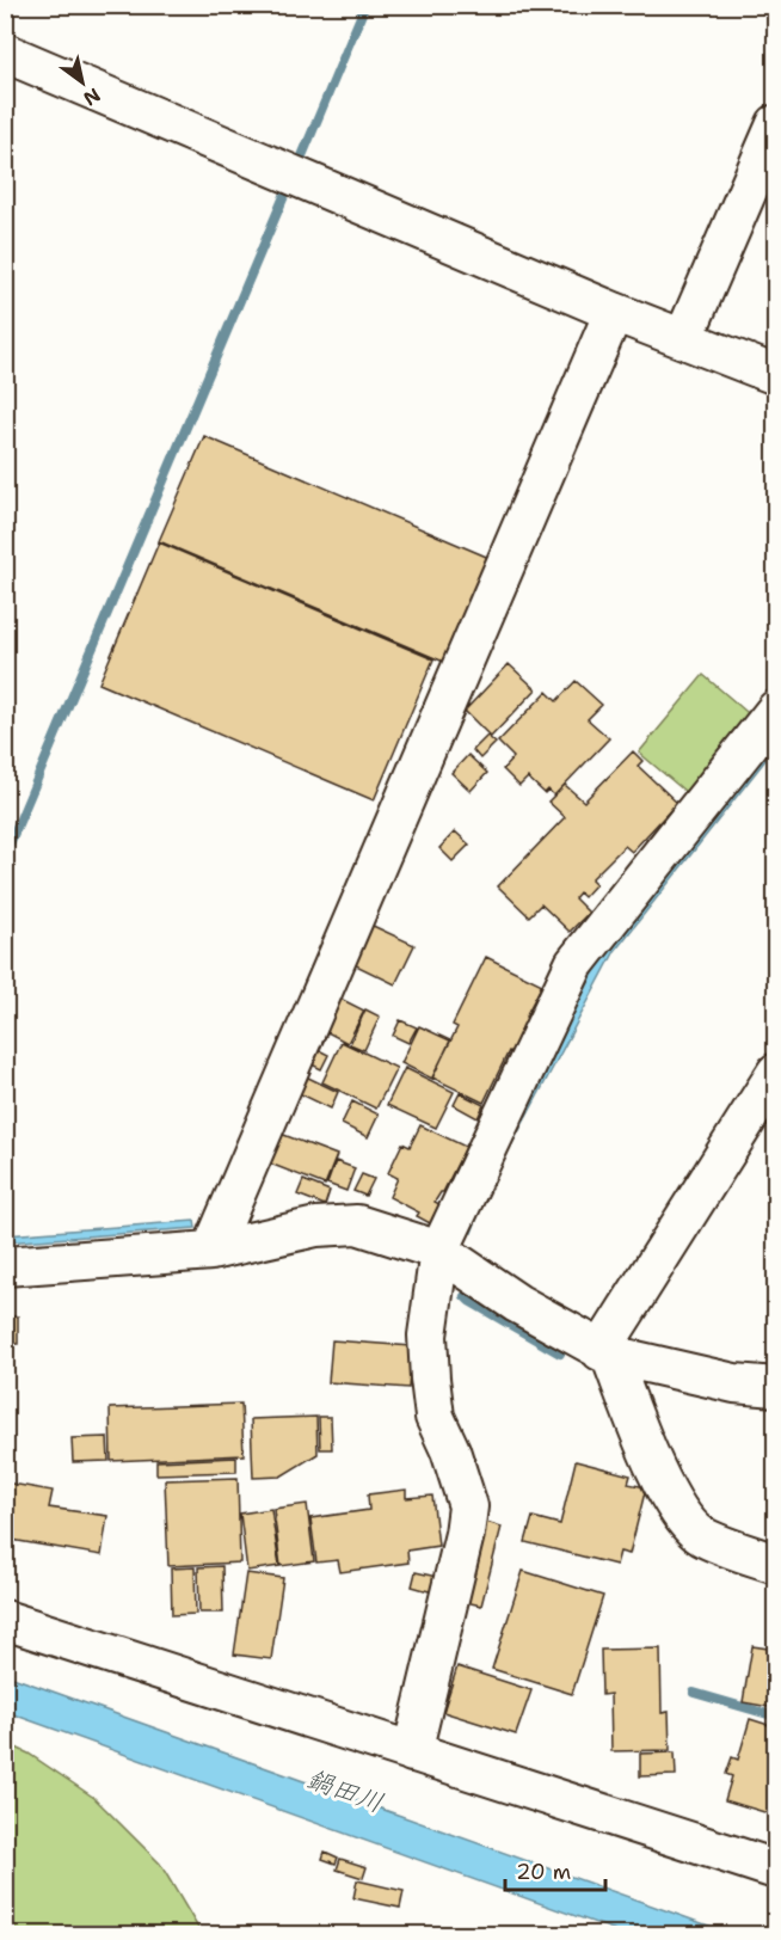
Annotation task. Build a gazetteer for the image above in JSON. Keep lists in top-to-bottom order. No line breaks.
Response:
{"water":["鍋田川"],"scale_bar":"20 m","north":"bottom right"}
